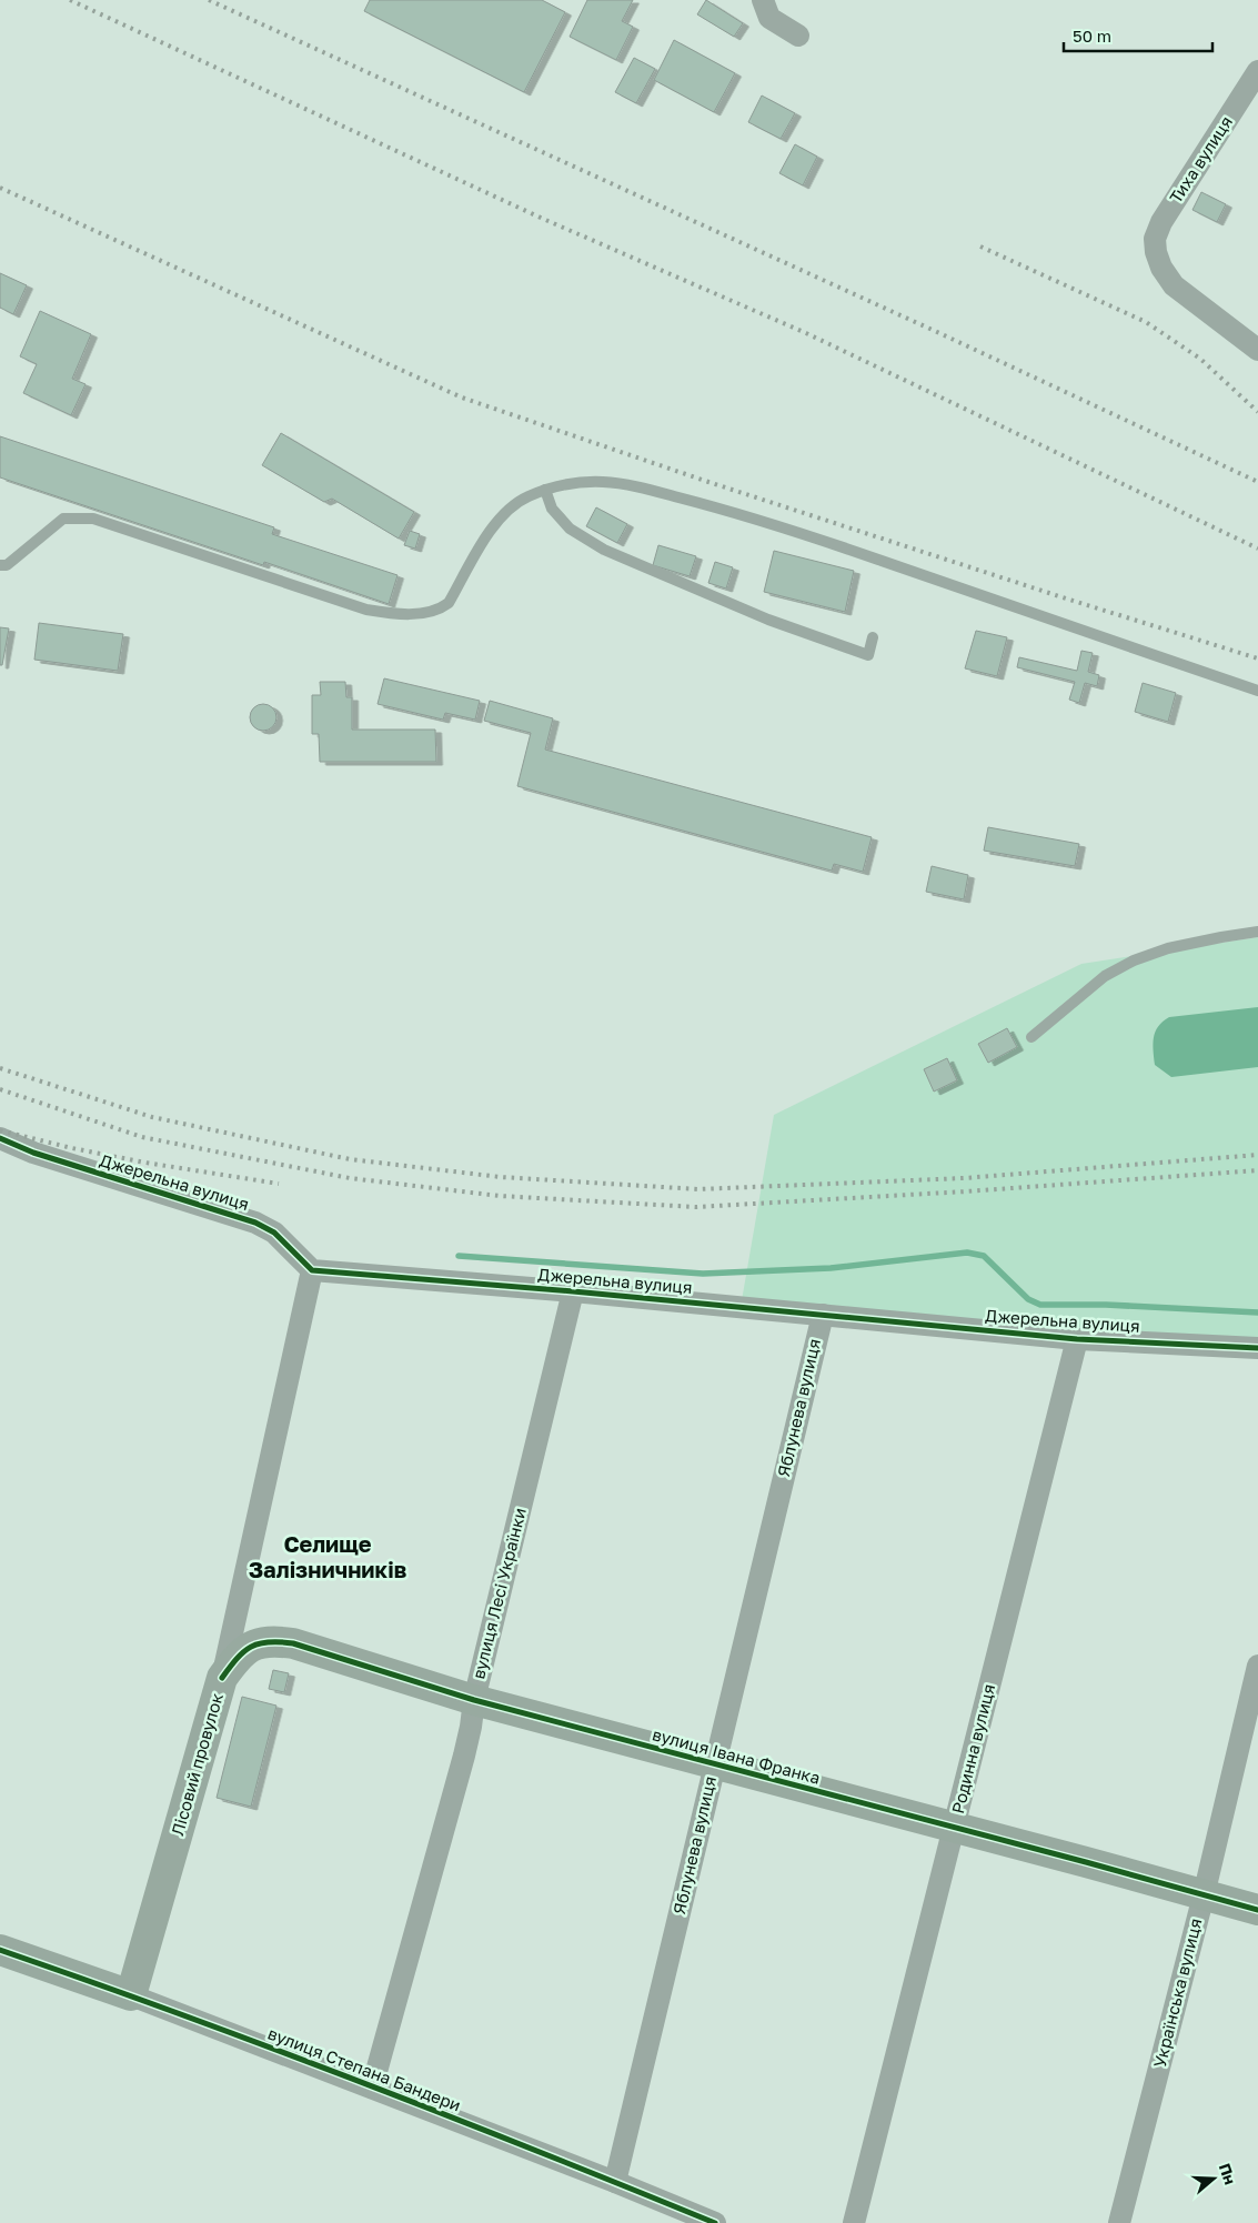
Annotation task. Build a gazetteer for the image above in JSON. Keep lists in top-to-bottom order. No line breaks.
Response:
{"streets":{"street":["Тиха вулиця","Джерельна вулиця","Яблунева вулиця","вулиця Лесі Українки","Родинна вулиця","вулиця Івана Франка","Лісовий провулок","Українська вулиця","вулиця Степана Бандери"]},"crossings":[["Джерельна вулиця","Яблунева вулиця"],["Джерельна вулиця","вулиця Лесі Українки"],["Джерельна вулиця","Родинна вулиця"],["Джерельна вулиця","Лісовий провулок"],["Яблунева вулиця","вулиця Івана Франка"],["Яблунева вулиця","вулиця Степана Бандери"],["вулиця Лесі Українки","вулиця Івана Франка"],["вулиця Лесі Українки","вулиця Степана Бандери"],["Родинна вулиця","вулиця Івана Франка"],["вулиця Івана Франка","Лісовий провулок"],["вулиця Івана Франка","Українська вулиця"],["Лісовий провулок","вулиця Степана Бандери"]],"districts":["Селище Залізничників"],"scale_bar":"50 m","north":"right"}
